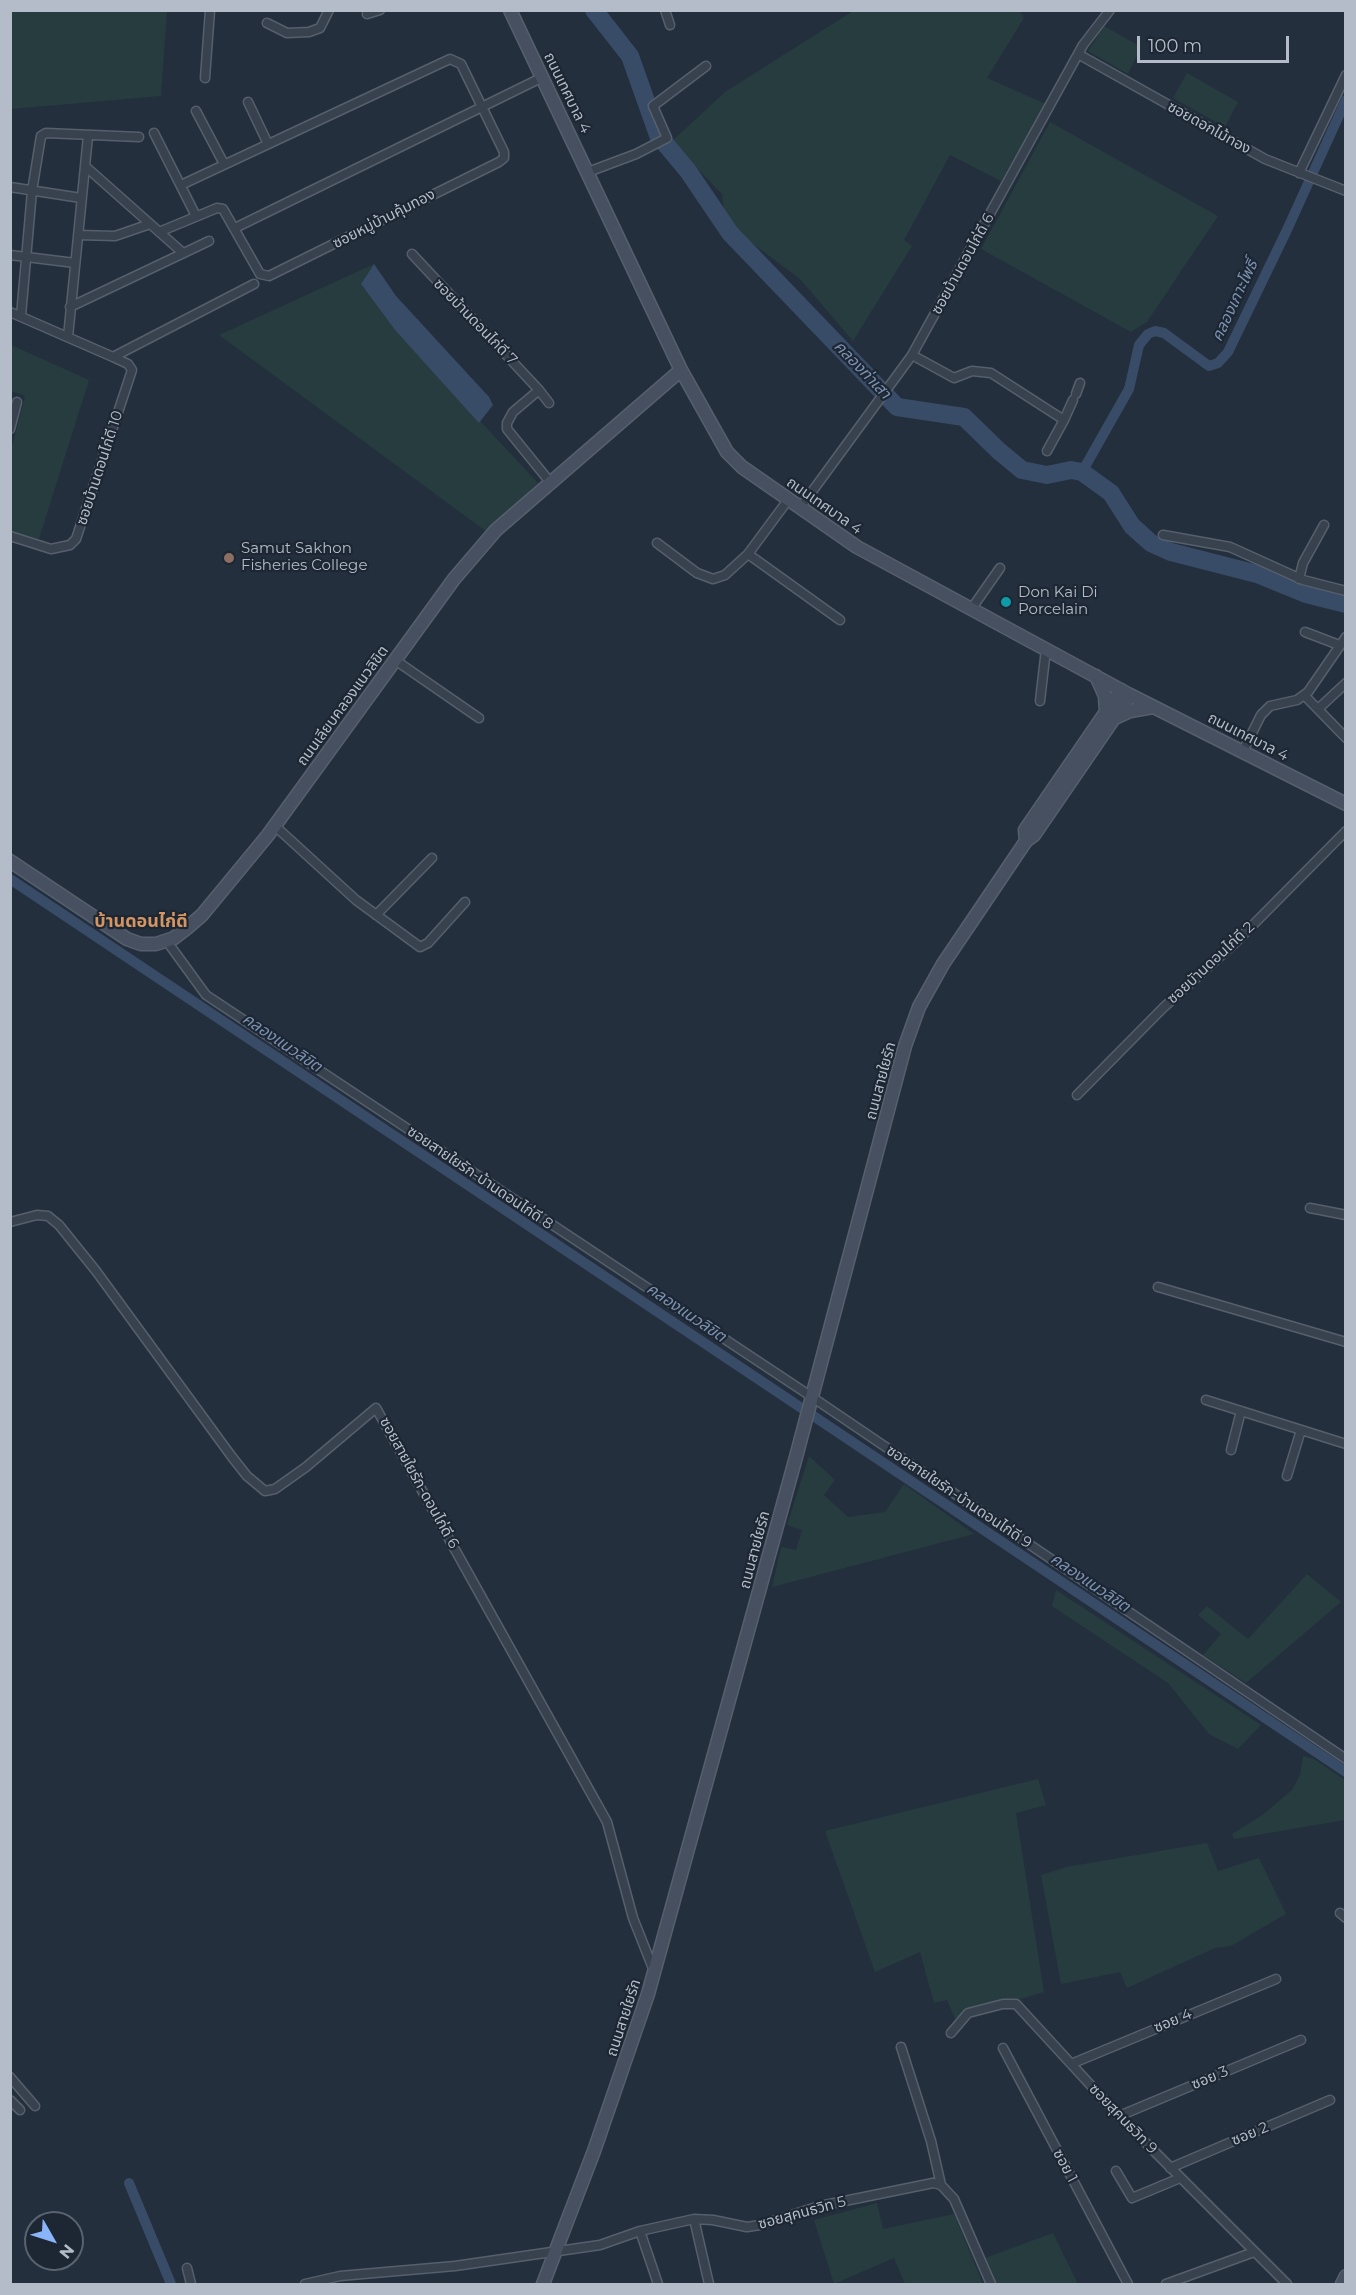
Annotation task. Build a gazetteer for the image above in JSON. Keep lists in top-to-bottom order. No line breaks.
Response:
{"streets":{"street":["ถนนเทศบาล 4","ซอยดอกไม้ทอง","ซอยหมู่บ้านคุ้มทอง","ซอยบ้านดอนไก่ดี 6","ซอยบ้านดอนไก่ดี 7","ซอยบ้านดอนไก่ดี 10","ถนนเลียบคลองแนวลิขิต","ซอยบัานดอนไก่ดี 2","ถนนสายใยรัก","ซอยสายใยรัก-บ้านดอนไก่ดี 8","ซอยสายใยรัก-ดอนไก่ดี 6","ซอยสายใยรัก-บ้านดอนไก่ดี 9","ซอย 4","ซอย 3","ซอยสุคนธวิท 9","ซอย 2","ซอย 1","ซอยสุคนธวิท 5"]},"crossings":[["ถนนเทศบาล 4","ซอยบ้านดอนไก่ดี 6"],["ถนนเทศบาล 4","ถนนเลียบคลองแนวลิขิต"],["ถนนเทศบาล 4","ถนนสายใยรัก"],["ซอยดอกไม้ทอง","ซอยบ้านดอนไก่ดี 6"],["ถนนเลียบคลองแนวลิขิต","ซอยสายใยรัก-บ้านดอนไก่ดี 8"],["ถนนสายใยรัก","ซอยสายใยรัก-บ้านดอนไก่ดี 8"],["ถนนสายใยรัก","ซอยสายใยรัก-ดอนไก่ดี 6"],["ถนนสายใยรัก","ซอยสายใยรัก-บ้านดอนไก่ดี 9"],["ถนนสายใยรัก","ซอยสุคนธวิท 5"],["ซอยสายใยรัก-บ้านดอนไก่ดี 8","ซอยสายใยรัก-บ้านดอนไก่ดี 9"],["ซอย 4","ซอยสุคนธวิท 9"],["ซอย 3","ซอยสุคนธวิท 9"],["ซอยสุคนธวิท 9","ซอย 2"]],"districts":["บ้านดอนไก่ดี"],"water":["คลองเกาะโพธิ์","คลองท่าเสา","คลองแนวลิขิต"],"places":["Samut Sakhon Fisheries College","Don Kai Di Porcelain"],"scale_bar":"100 m","north":"bottom right"}
